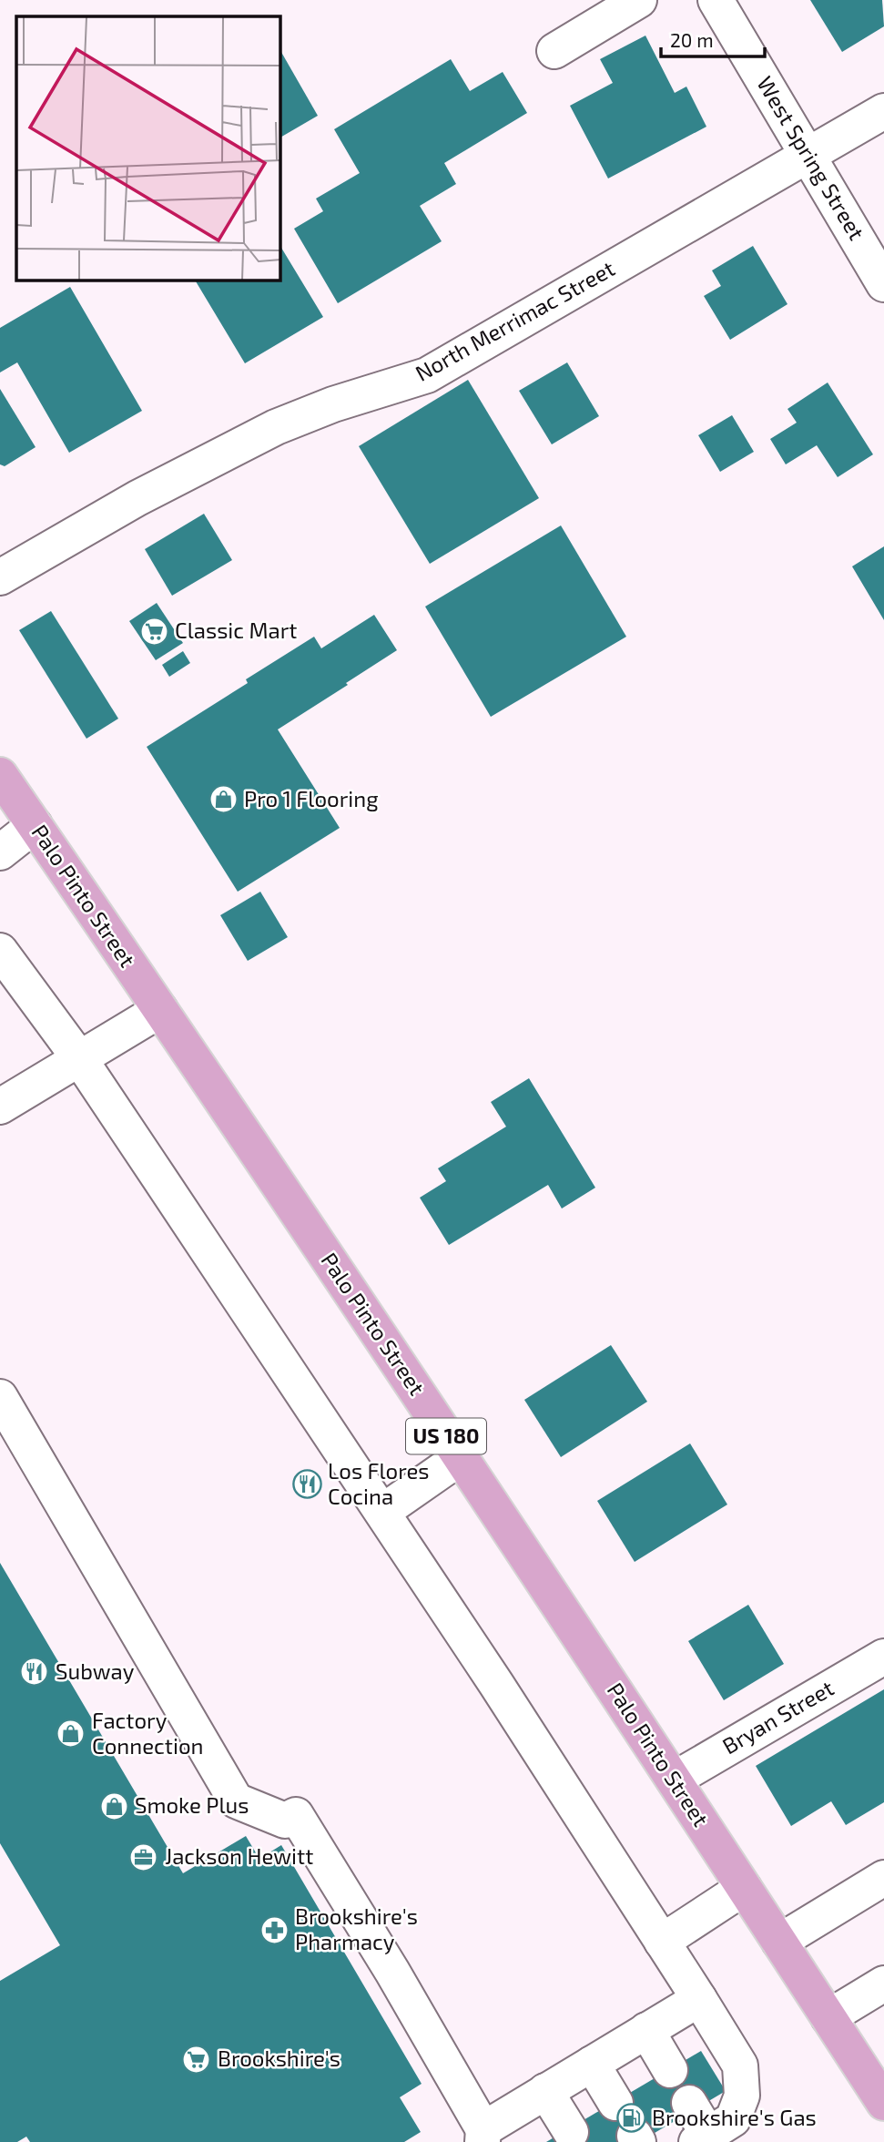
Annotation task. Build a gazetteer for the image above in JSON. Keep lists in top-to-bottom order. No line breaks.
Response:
{"streets":{"main road":["Palo Pinto Street","US 180"],"street":["West Spring Street","North Merrimac Street","Bryan Street"]},"crossings":[["West Spring Street","North Merrimac Street"],["Palo Pinto Street","Bryan Street"]],"places":{"supermarket":["Classic Mart","Brookshire's"],"shop":["Pro 1 Flooring","Factory Connection","Smoke Plus"],"restaurant":["Los Flores Cocina","Subway"],"office":["Jackson Hewitt"],"pharmacy":["Brookshire's Pharmacy"],"fuel station":["Brookshire's Gas"]},"scale_bar":"20 m"}
